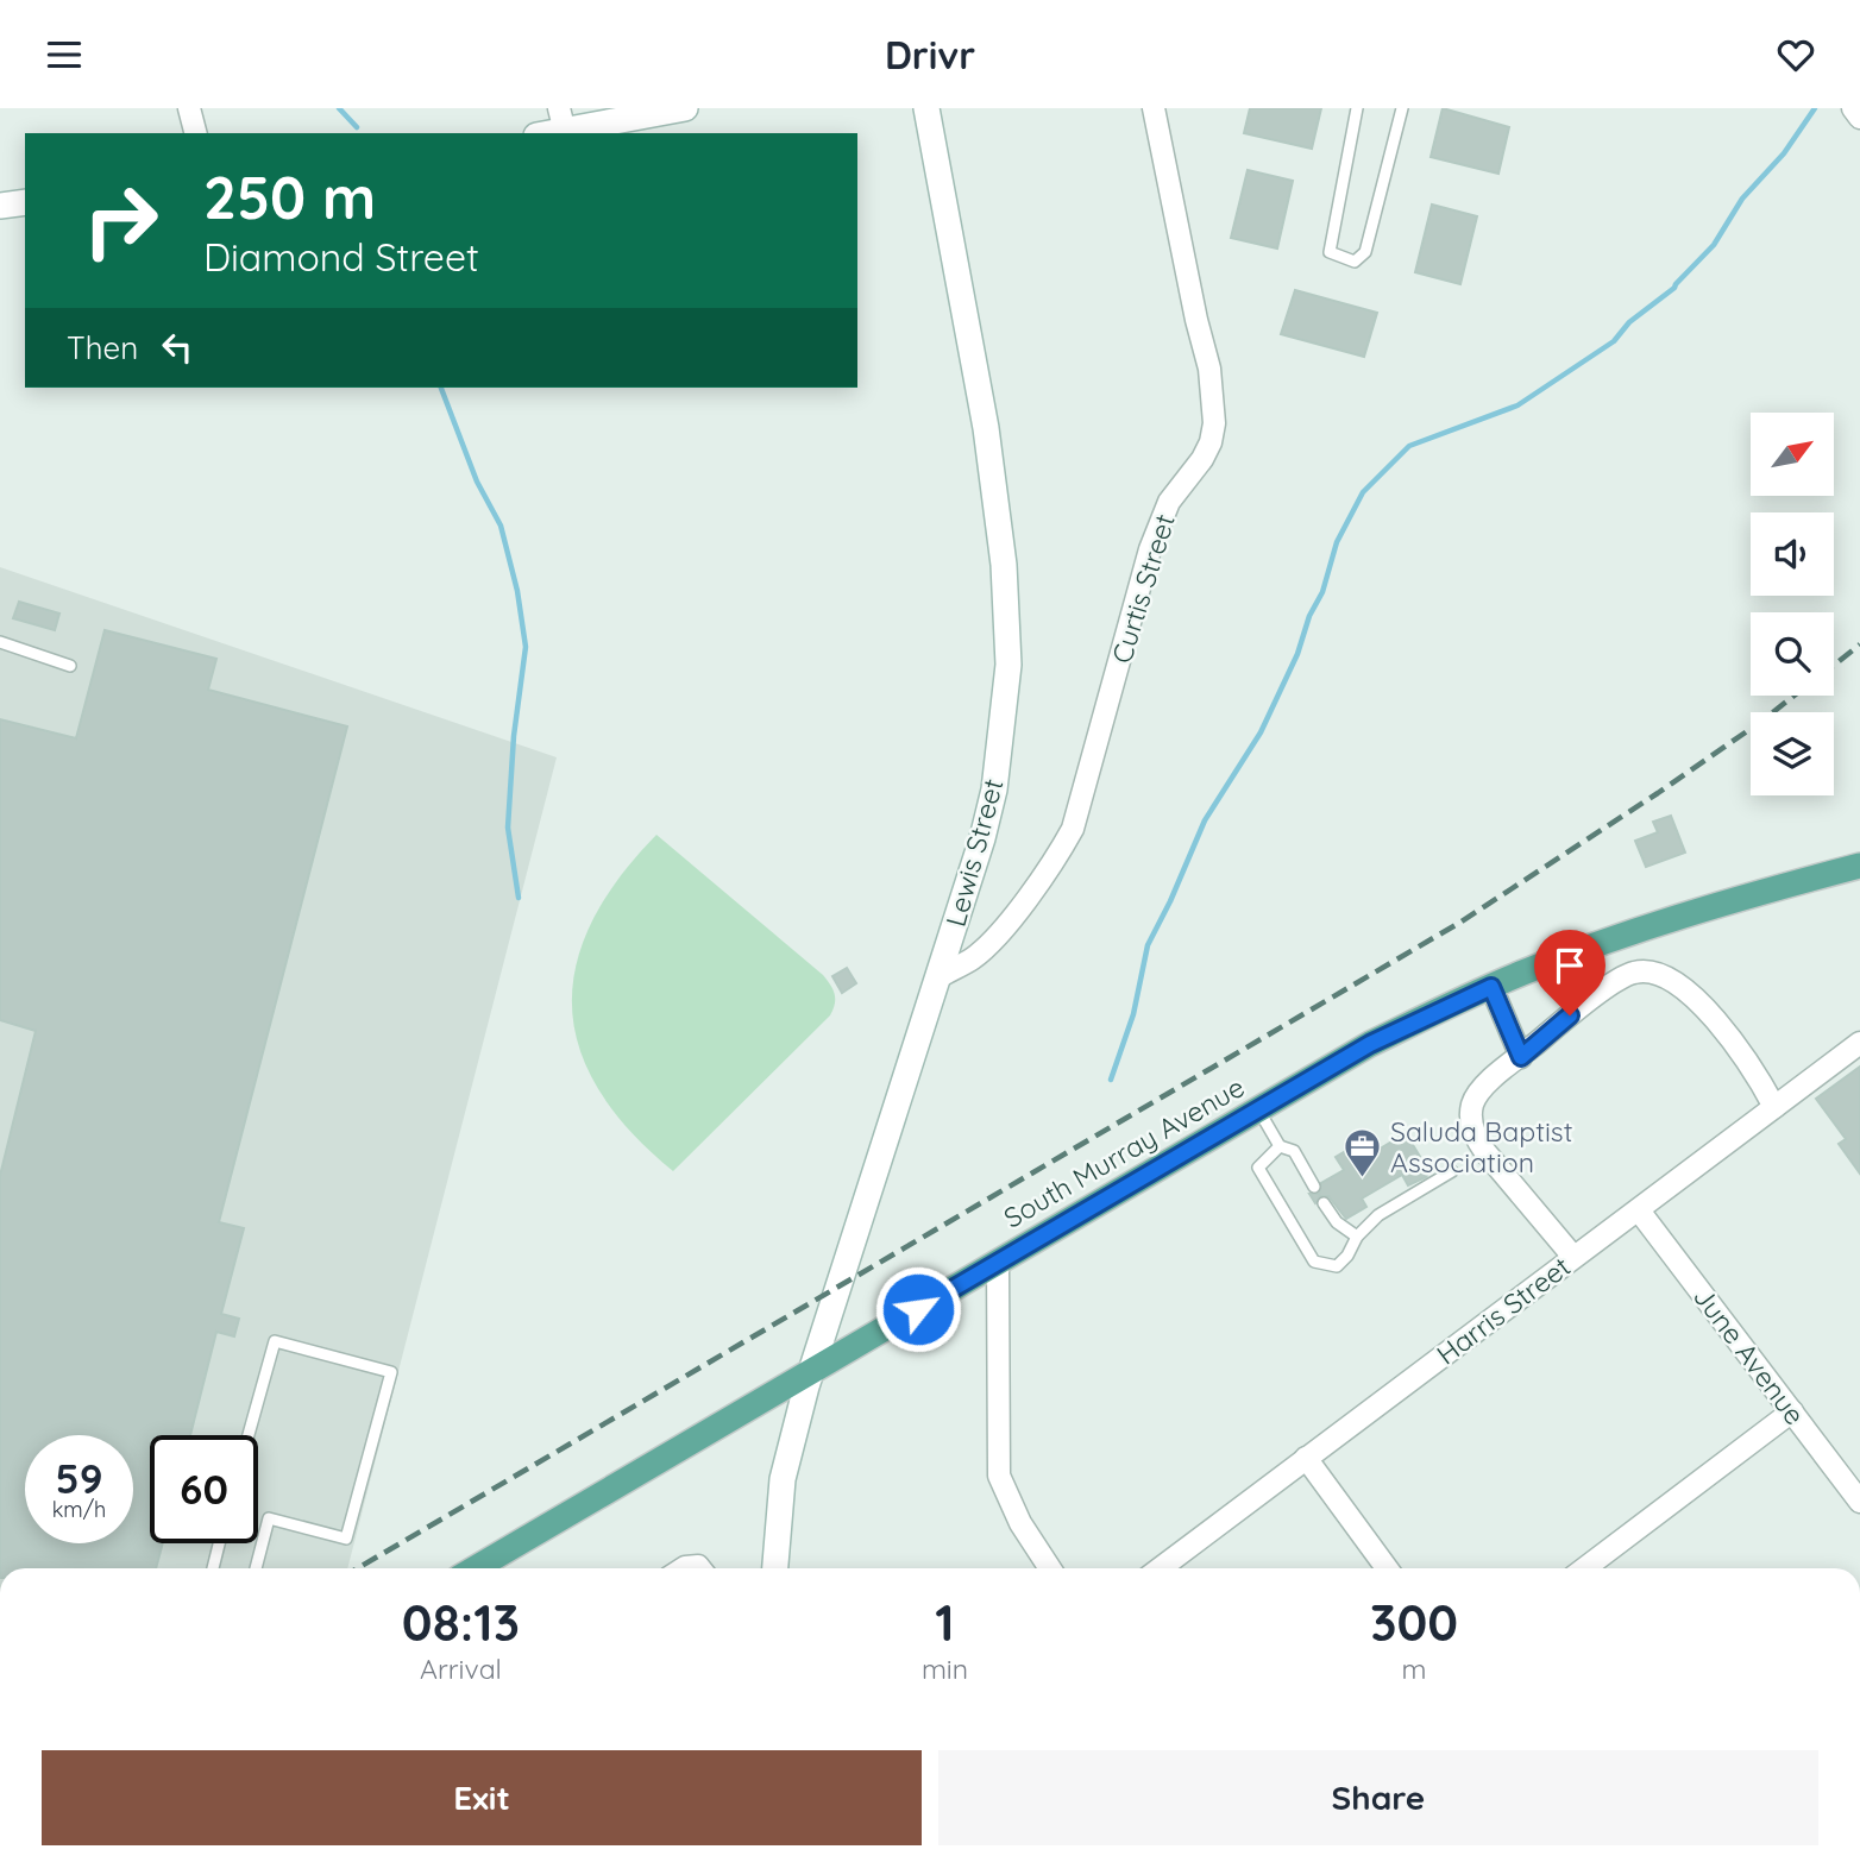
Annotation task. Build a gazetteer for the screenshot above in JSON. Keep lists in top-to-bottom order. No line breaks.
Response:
{"streets":{"main road":["South Murray Avenue"],"street":["Curtis Street","Lewis Street","Harris Street","June Avenue"]},"crossings":[["Curtis Street","Lewis Street"],["Lewis Street","South Murray Avenue"],["Harris Street","June Avenue"]],"places":{"office":["Saluda Baptist Association"]},"north":"top right","page":{"header":"Drivr","turn":["250 m","Diamond Street"],"then":"Then","speed":"59 km/h","limit":"60","eta":["08:13","Arrival","1","min","300","m"],"buttons":["Exit","Share"]}}
